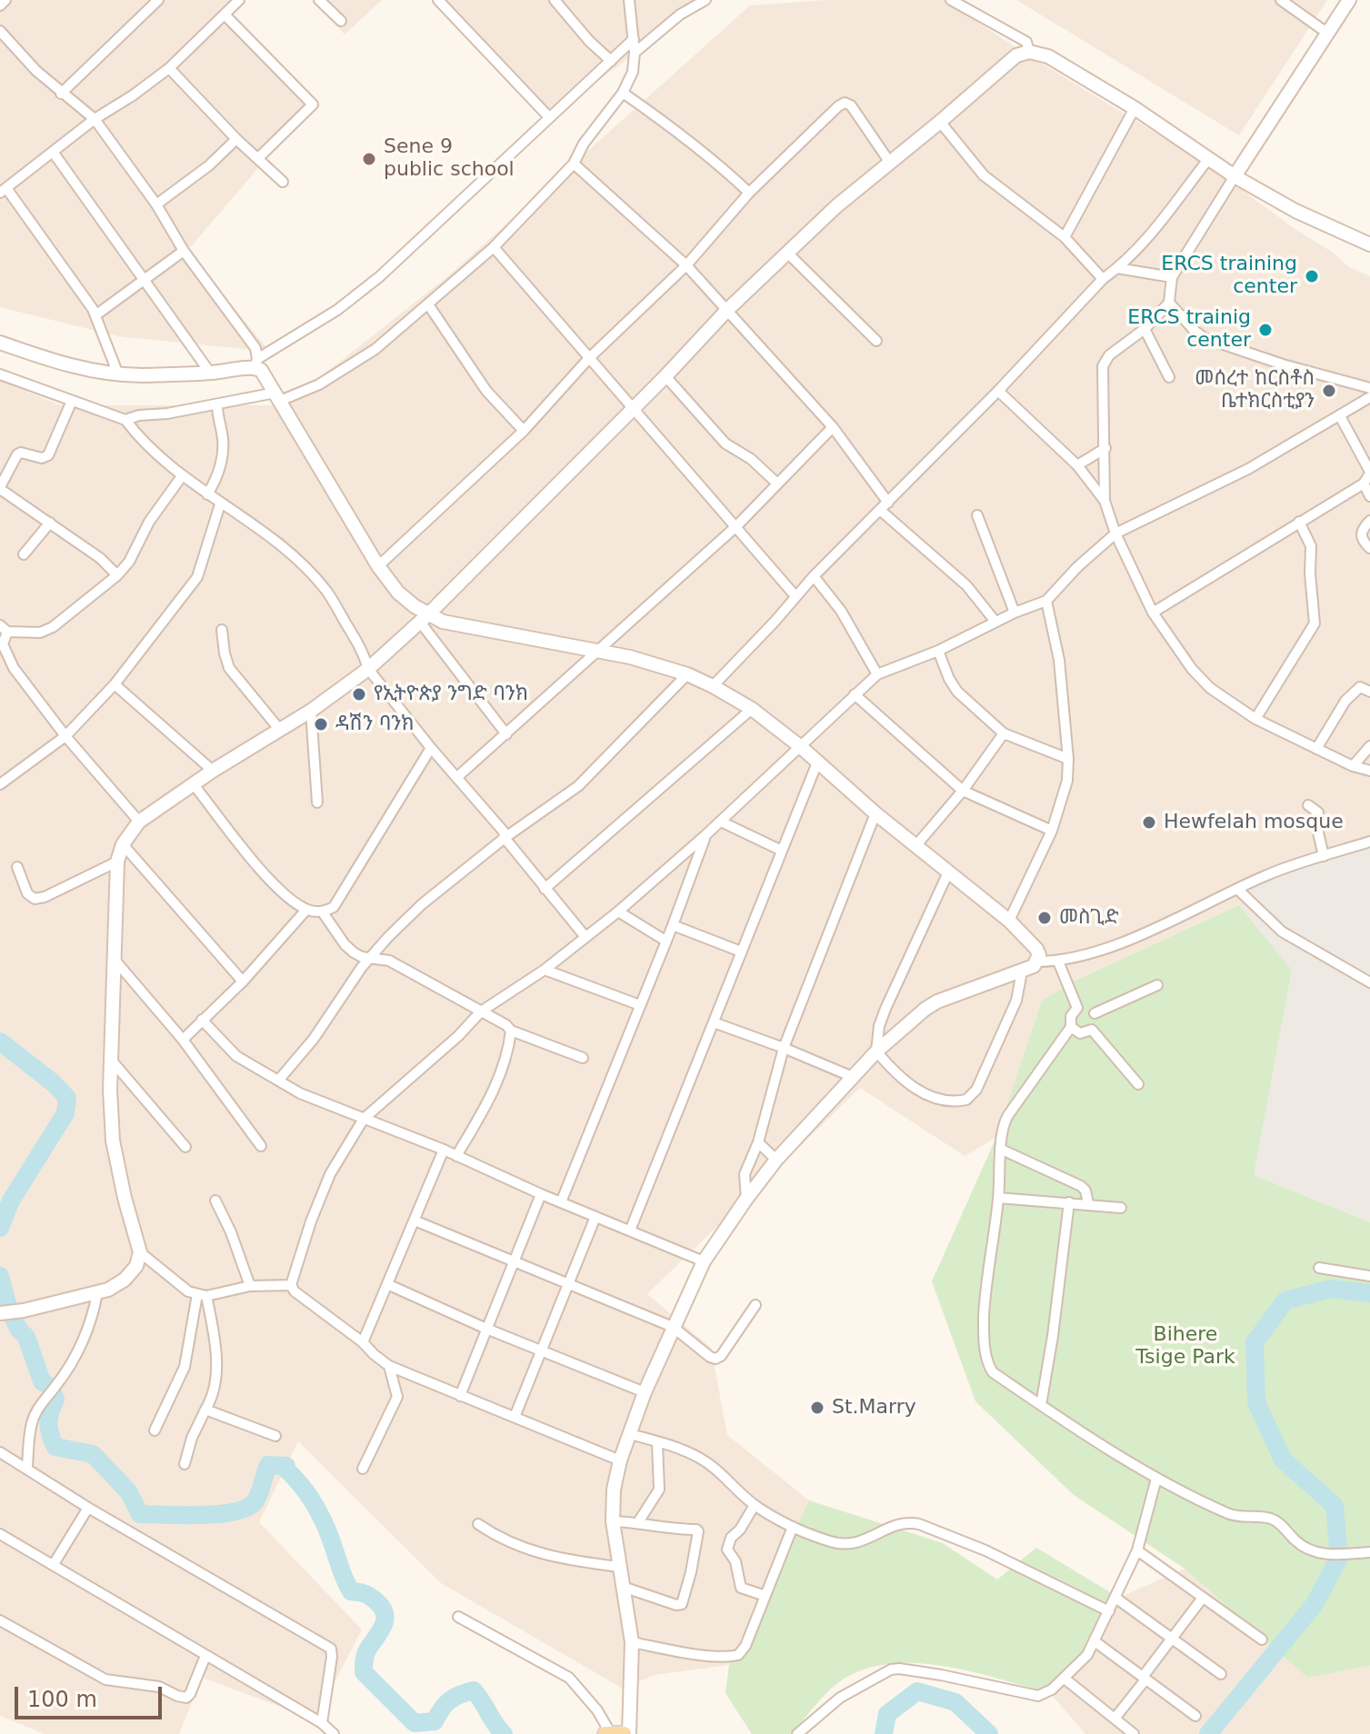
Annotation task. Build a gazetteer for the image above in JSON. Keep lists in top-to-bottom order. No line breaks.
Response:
{"parks":["Bihere Tsige Park"],"places":["Sene 9 public school","ERCS training center","ERCS trainig center","መሰረተ ከርስቶስ ቤተክርስቲያን","የኢትዮጵያ ንግድ ባንክ","ዳሽን ባንክ","Hewfelah mosque","መስጊድ","St.Marry"],"scale_bar":"100 m"}
